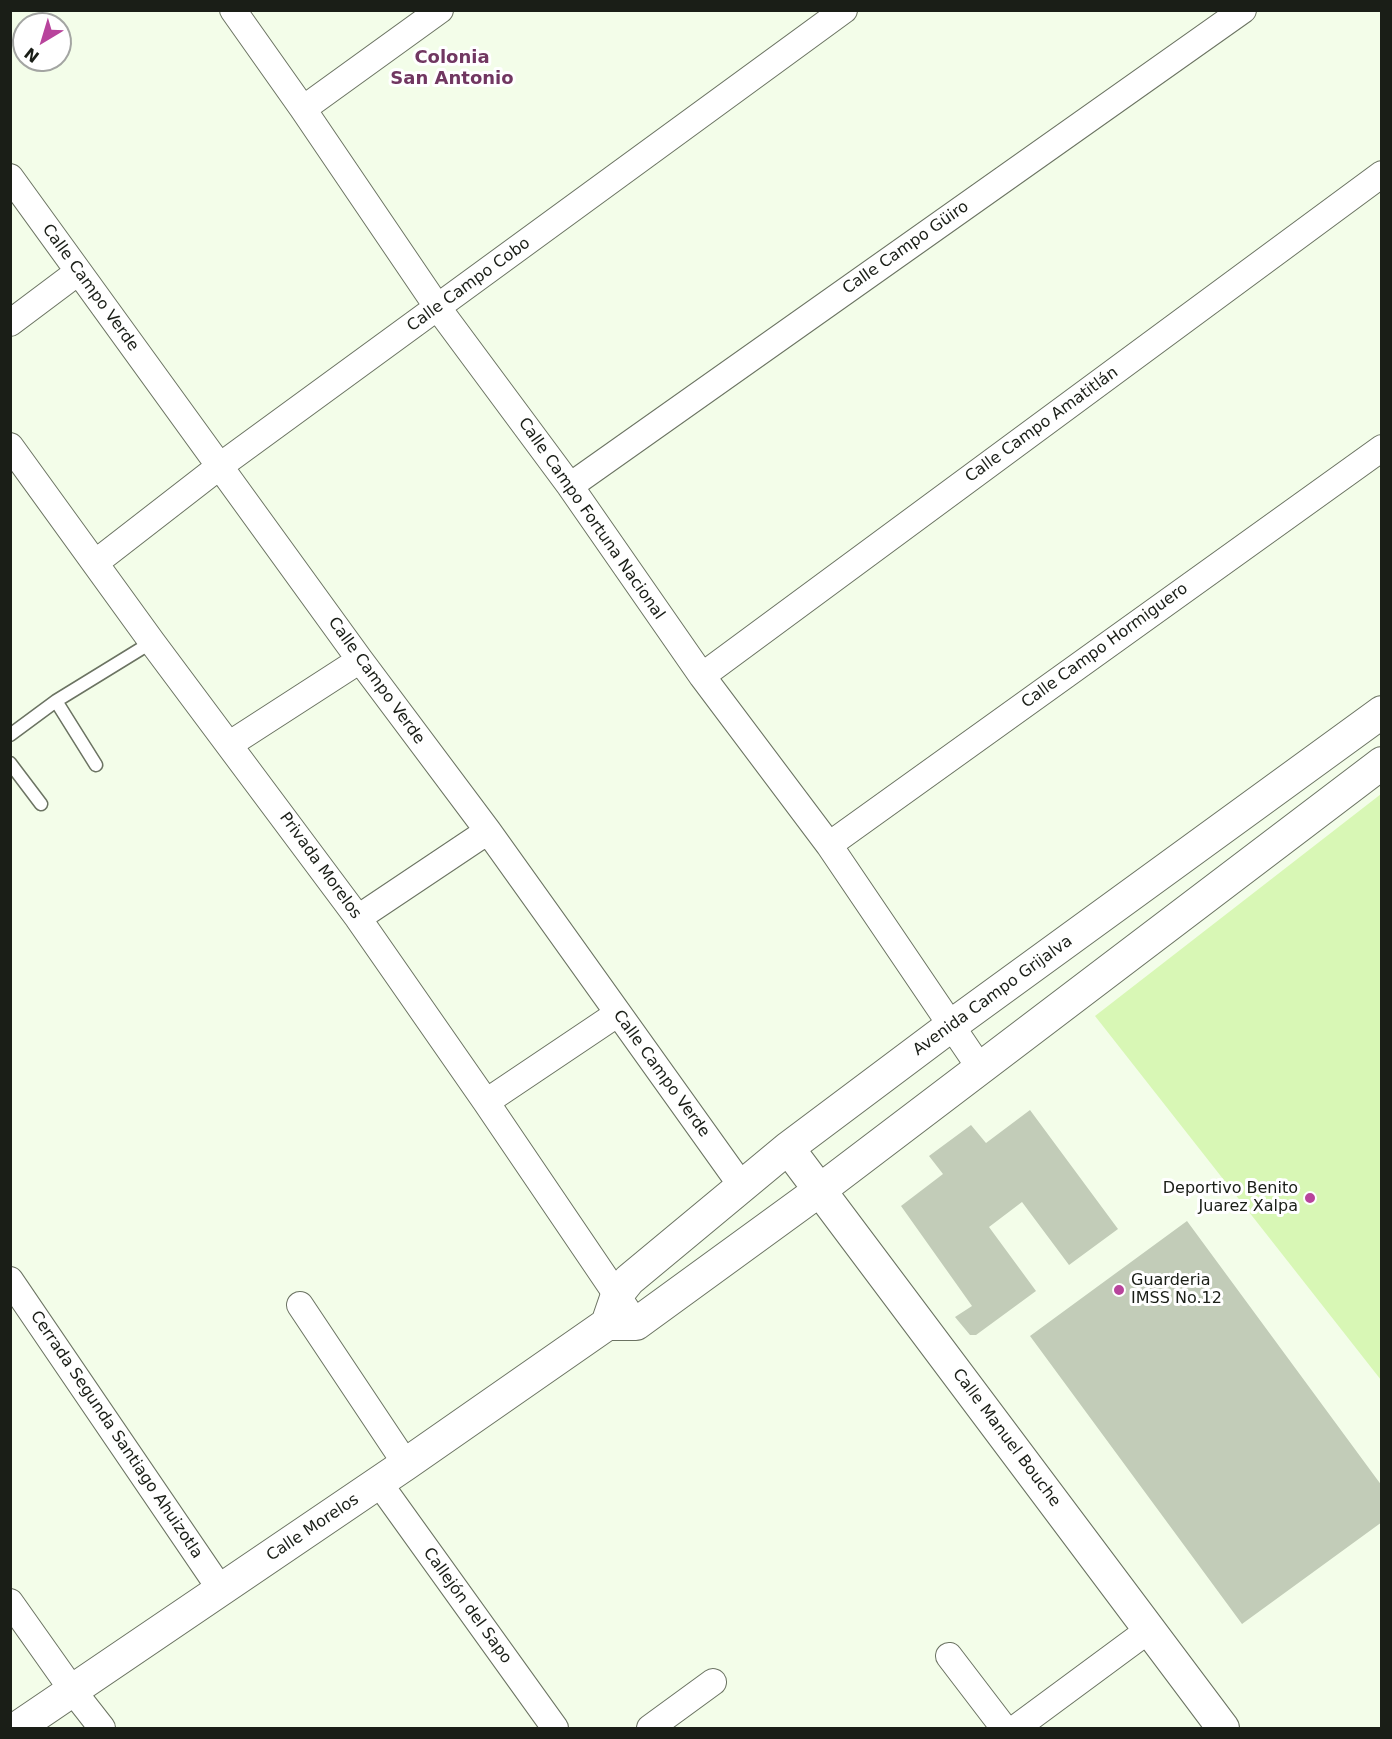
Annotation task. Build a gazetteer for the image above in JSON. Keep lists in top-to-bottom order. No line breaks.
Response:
{"streets":{"street":["Calle Campo Güiro","Calle Campo Cobo","Calle Campo Verde","Calle Campo Amatitlán","Calle Campo Fortuna Nacional","Calle Campo Hormiguero","Privada Morelos","Avenida Campo Grijalva","Cerrada Segunda Santiago Ahuizotla","Calle Manuel Bouche","Calle Morelos","Callejón del Sapo"]},"crossings":[["Calle Campo Güiro","Calle Campo Fortuna Nacional"],["Calle Campo Cobo","Calle Campo Verde"],["Calle Campo Cobo","Calle Campo Fortuna Nacional"],["Calle Campo Cobo","Privada Morelos"],["Calle Campo Verde","Avenida Campo Grijalva"],["Calle Campo Amatitlán","Calle Campo Fortuna Nacional"],["Calle Campo Fortuna Nacional","Calle Campo Hormiguero"],["Calle Campo Fortuna Nacional","Avenida Campo Grijalva"],["Privada Morelos","Avenida Campo Grijalva"],["Avenida Campo Grijalva","Calle Manuel Bouche"],["Cerrada Segunda Santiago Ahuizotla","Calle Morelos"],["Calle Morelos","Callejón del Sapo"]],"districts":["Colonia San Antonio"],"places":["Deportivo Benito Juarez Xalpa","Guarderia IMSS No.12"],"north":"bottom left"}
